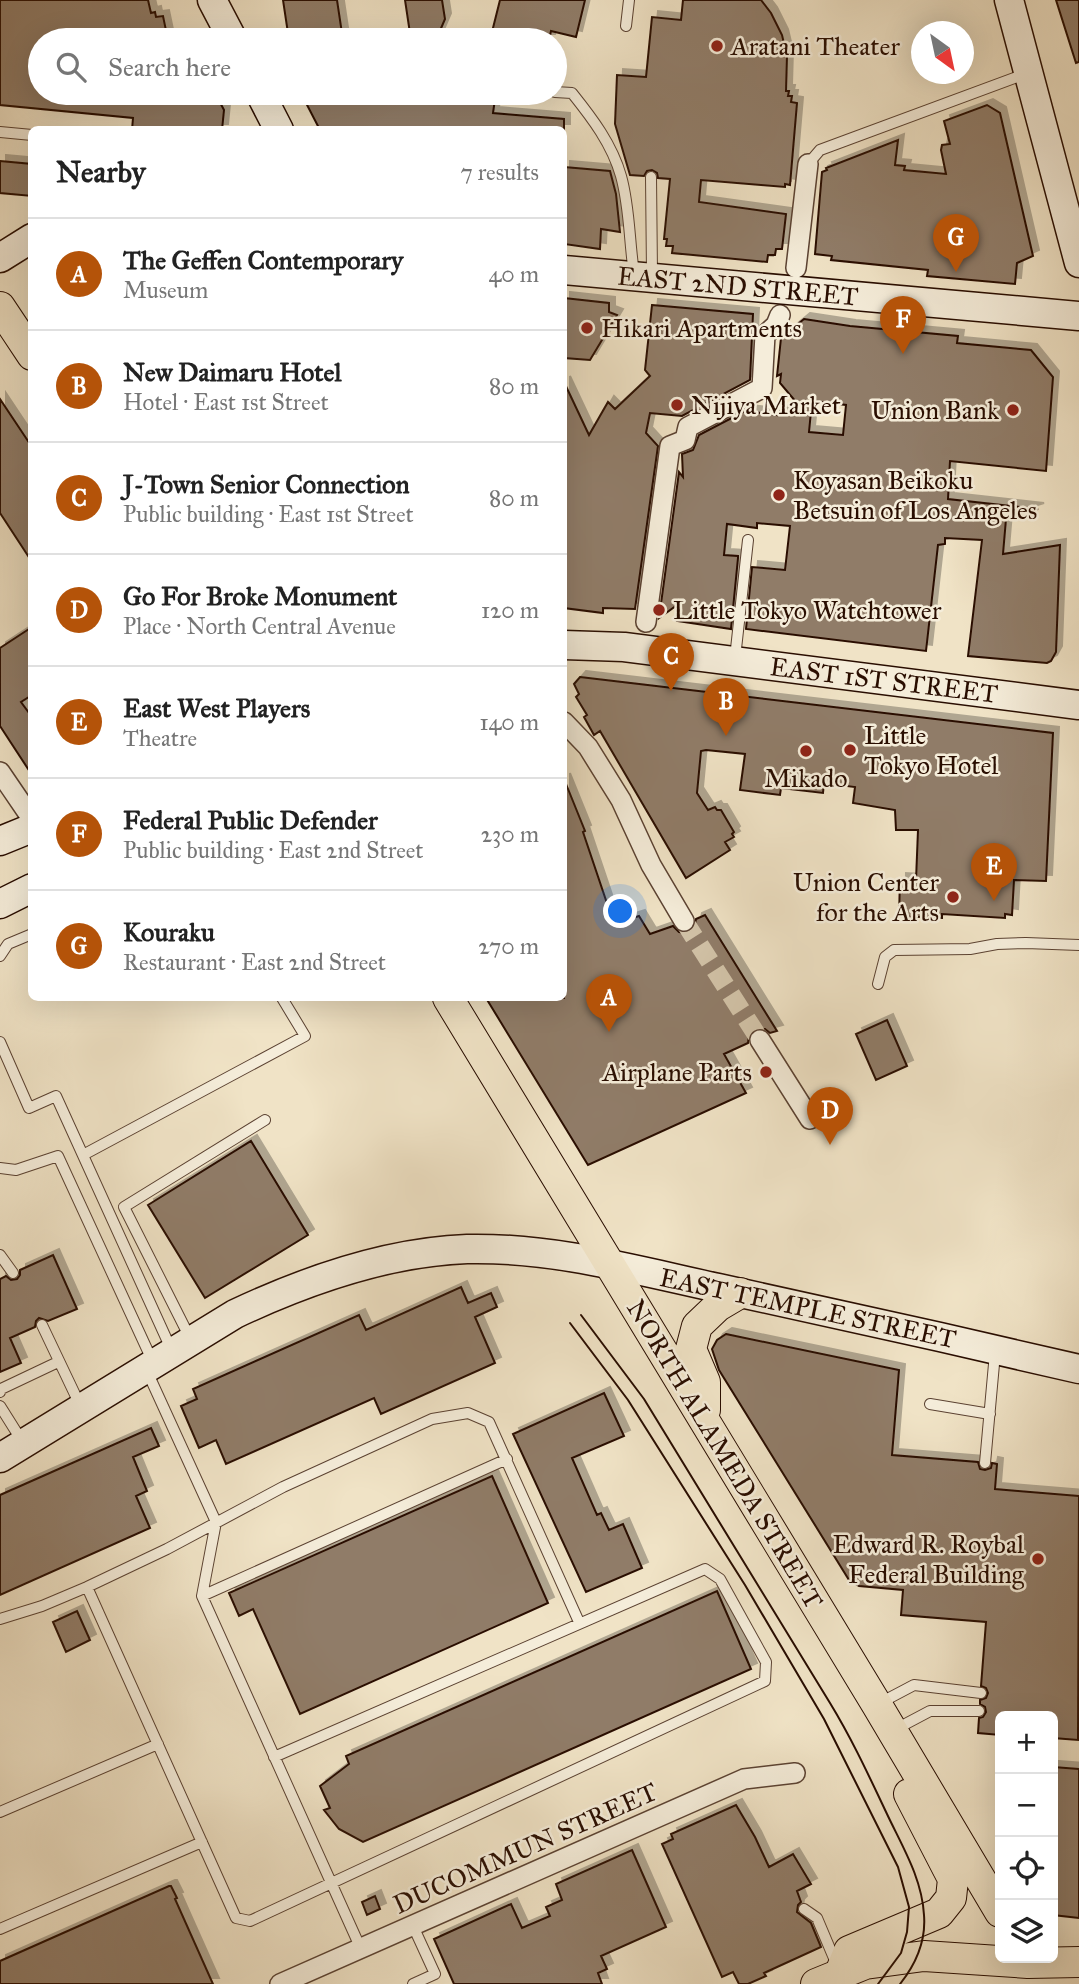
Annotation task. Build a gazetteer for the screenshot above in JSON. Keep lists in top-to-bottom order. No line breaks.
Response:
{"streets":{"main road":["EAST 2ND STREET","EAST 1ST STREET","EAST TEMPLE STREET","NORTH ALAMEDA STREET"],"street":["DUCOMMUN STREET"]},"crossings":[["EAST TEMPLE STREET","NORTH ALAMEDA STREET"]],"places":["Aratani Theater","Hikari Apartments","Nijiya Market","Union Bank","Koyasan Beikoku Betsuin of Los Angeles","Little Tokyo Watchtower","Little Tokyo Hotel","Mikado","Union Center for the Arts","Airplane Parts","Edward R. Roybal Federal Building"],"north":"bottom right","page":{"search":"Search here","heading":["Nearby","7 results"],"pins":["G","F","C","B","E","A","D"],"list":[{"mark":"A","name":"The Geffen Contemporary","note":"Museum","value":"40 m"},{"mark":"B","name":"New Daimaru Hotel","note":"Hotel · East 1st Street","value":"80 m"},{"mark":"C","name":"J-Town Senior Connection","note":"Public building · East 1st Street","value":"80 m"},{"mark":"D","name":"Go For Broke Monument","note":"Place · North Central Avenue","value":"120 m"},{"mark":"E","name":"East West Players","note":"Theatre","value":"140 m"},{"mark":"F","name":"Federal Public Defender","note":"Public building · East 2nd Street","value":"230 m"},{"mark":"G","name":"Kouraku","note":"Restaurant · East 2nd Street","value":"270 m"}],"map_buttons":["+","−"]}}
